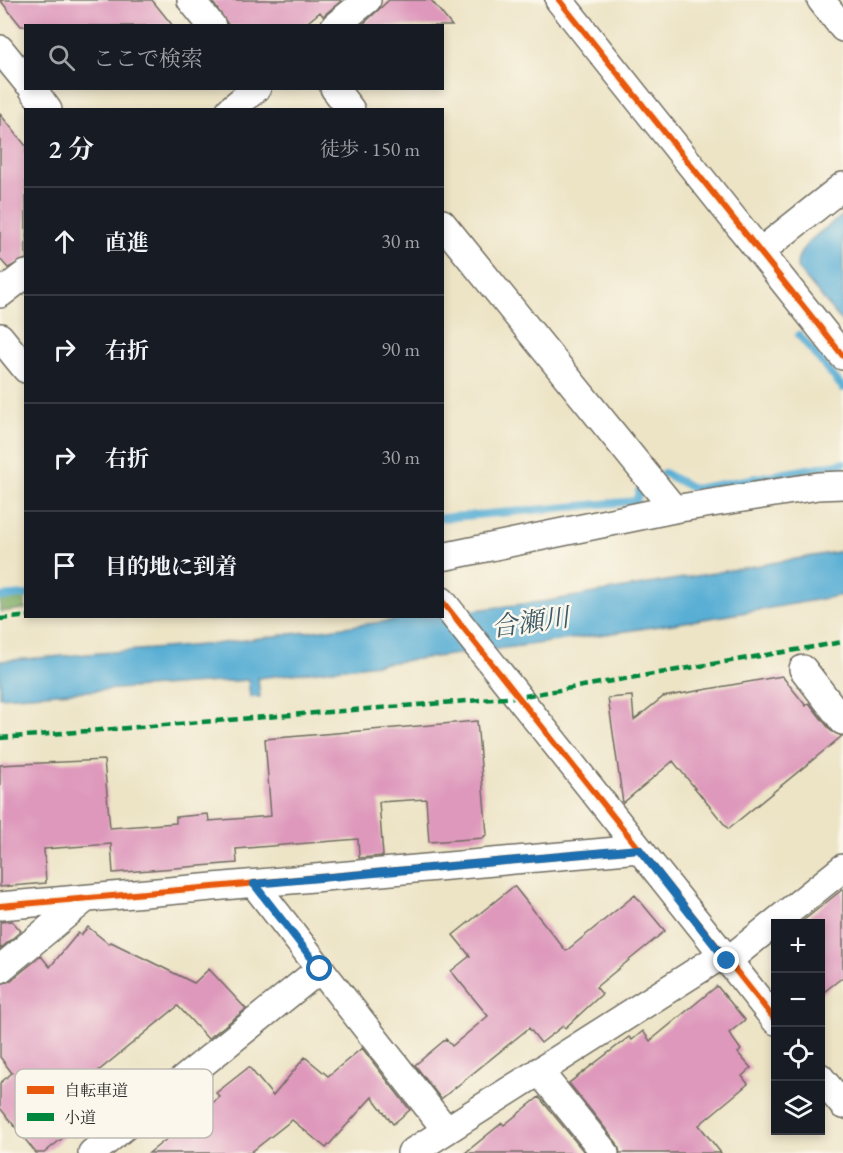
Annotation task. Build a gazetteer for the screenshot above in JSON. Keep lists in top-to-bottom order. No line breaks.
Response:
{"water":["合瀬川"],"legend":["自転車道","小道"],"page":{"search":"ここで検索","heading":["2 分","徒歩 · 150 m"],"list":[["直進","30 m"],["右折","90 m"],["右折","30 m"],"目的地に到着"],"map_buttons":["+","−"]}}
